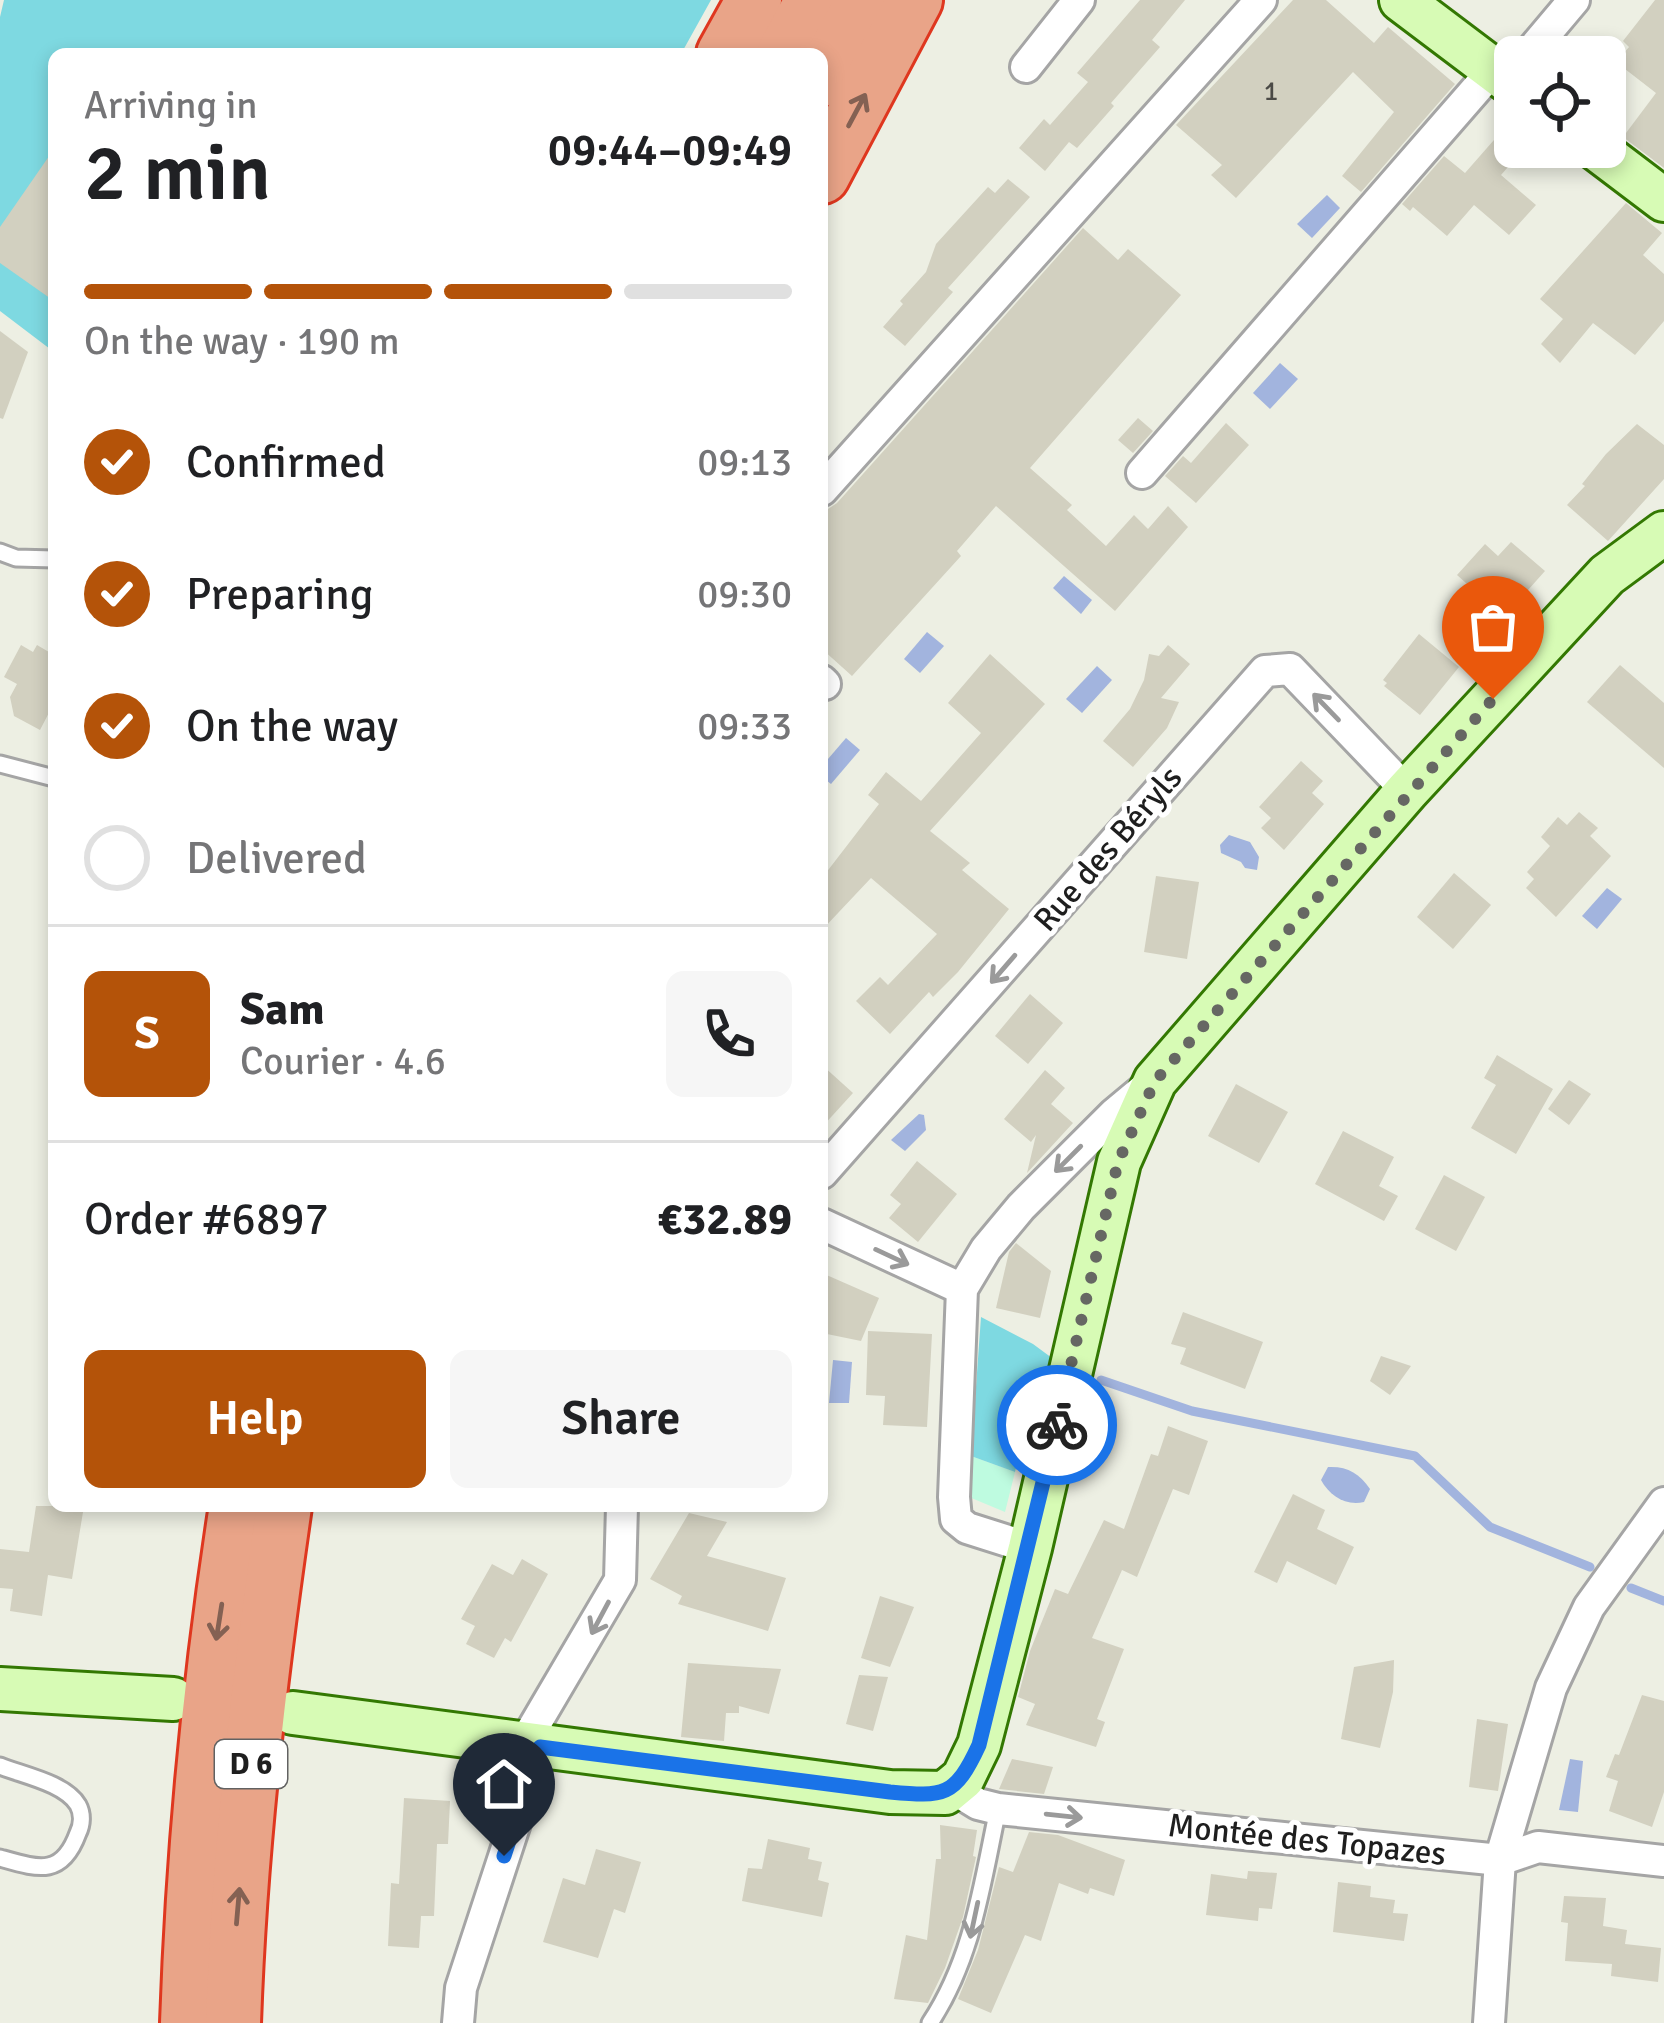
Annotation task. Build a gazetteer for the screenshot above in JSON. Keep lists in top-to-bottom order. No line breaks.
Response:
{"streets":{"highway":["D 6"],"street":["Rue des Béryls","Montée des Topazes"]},"one_way":["Montée des Topazes"],"house_numbers":["1"],"page":{"heading":["2 min","Arriving in","09:44–09:49"],"panel":["Sam","Courier · 4.6","Order #6897","€32.89"],"bar":"On the way · 190 m","list":[["Confirmed","09:13"],["Preparing","09:30"],["On the way","09:33"],"Delivered"],"round":"S","buttons":["Help","Share"]}}
